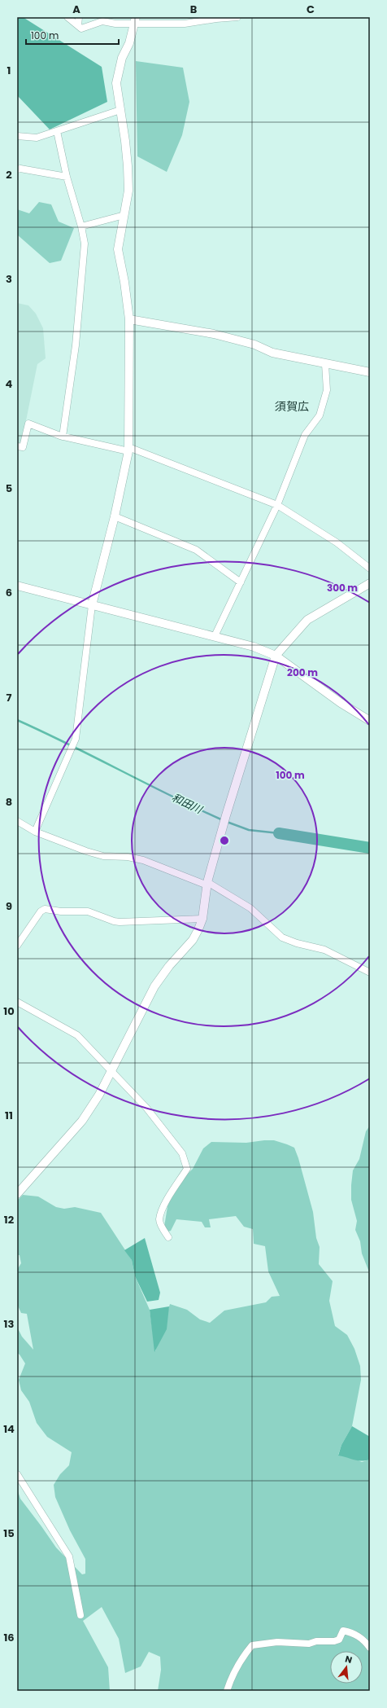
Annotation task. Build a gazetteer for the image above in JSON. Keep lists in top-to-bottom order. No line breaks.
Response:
{"districts":["須賀広"],"water":["和田川"],"scale_bar":"100 m","north":"top","grid":{"columns":["A","B","C"],"rows":["1","2","3","4","5","6","7","8","9","10","11","12","13","14","15","16"]},"rings":["300 m","200 m","100 m"]}
